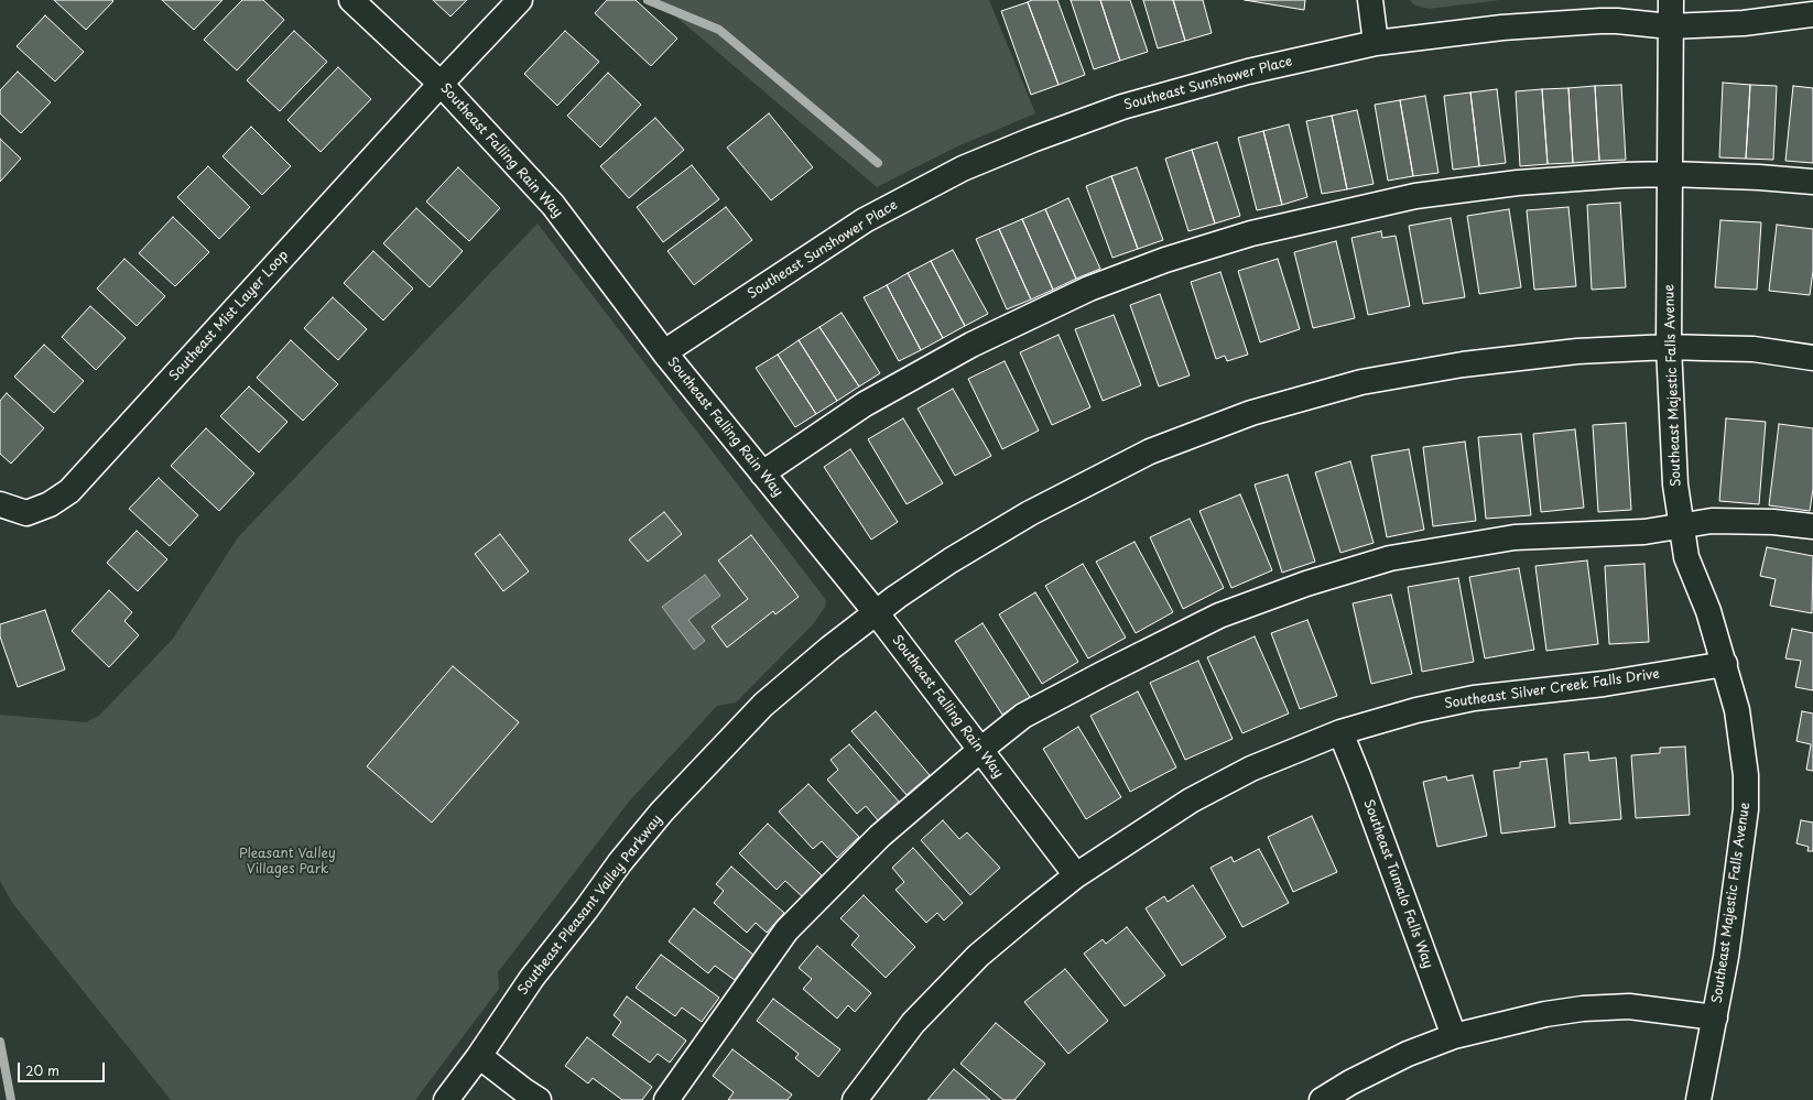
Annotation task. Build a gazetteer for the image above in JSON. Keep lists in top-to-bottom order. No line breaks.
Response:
{"streets":{"street":["Southeast Sunshower Place","Southeast Falling Rain Way","Southeast Mist Layer Loop","Southeast Majestic Falls Avenue","Southeast Silver Creek Falls Drive","Southeast Tumalo Falls Way","Southeast Pleasant Valley Parkway"]},"crossings":[["Southeast Sunshower Place","Southeast Falling Rain Way"],["Southeast Sunshower Place","Southeast Majestic Falls Avenue"],["Southeast Falling Rain Way","Southeast Mist Layer Loop"],["Southeast Falling Rain Way","Southeast Silver Creek Falls Drive"],["Southeast Falling Rain Way","Southeast Pleasant Valley Parkway"],["Southeast Majestic Falls Avenue","Southeast Silver Creek Falls Drive"],["Southeast Majestic Falls Avenue","Southeast Pleasant Valley Parkway"],["Southeast Silver Creek Falls Drive","Southeast Tumalo Falls Way"]],"parks":["Pleasant Valley Villages Park"],"scale_bar":"20 m"}
